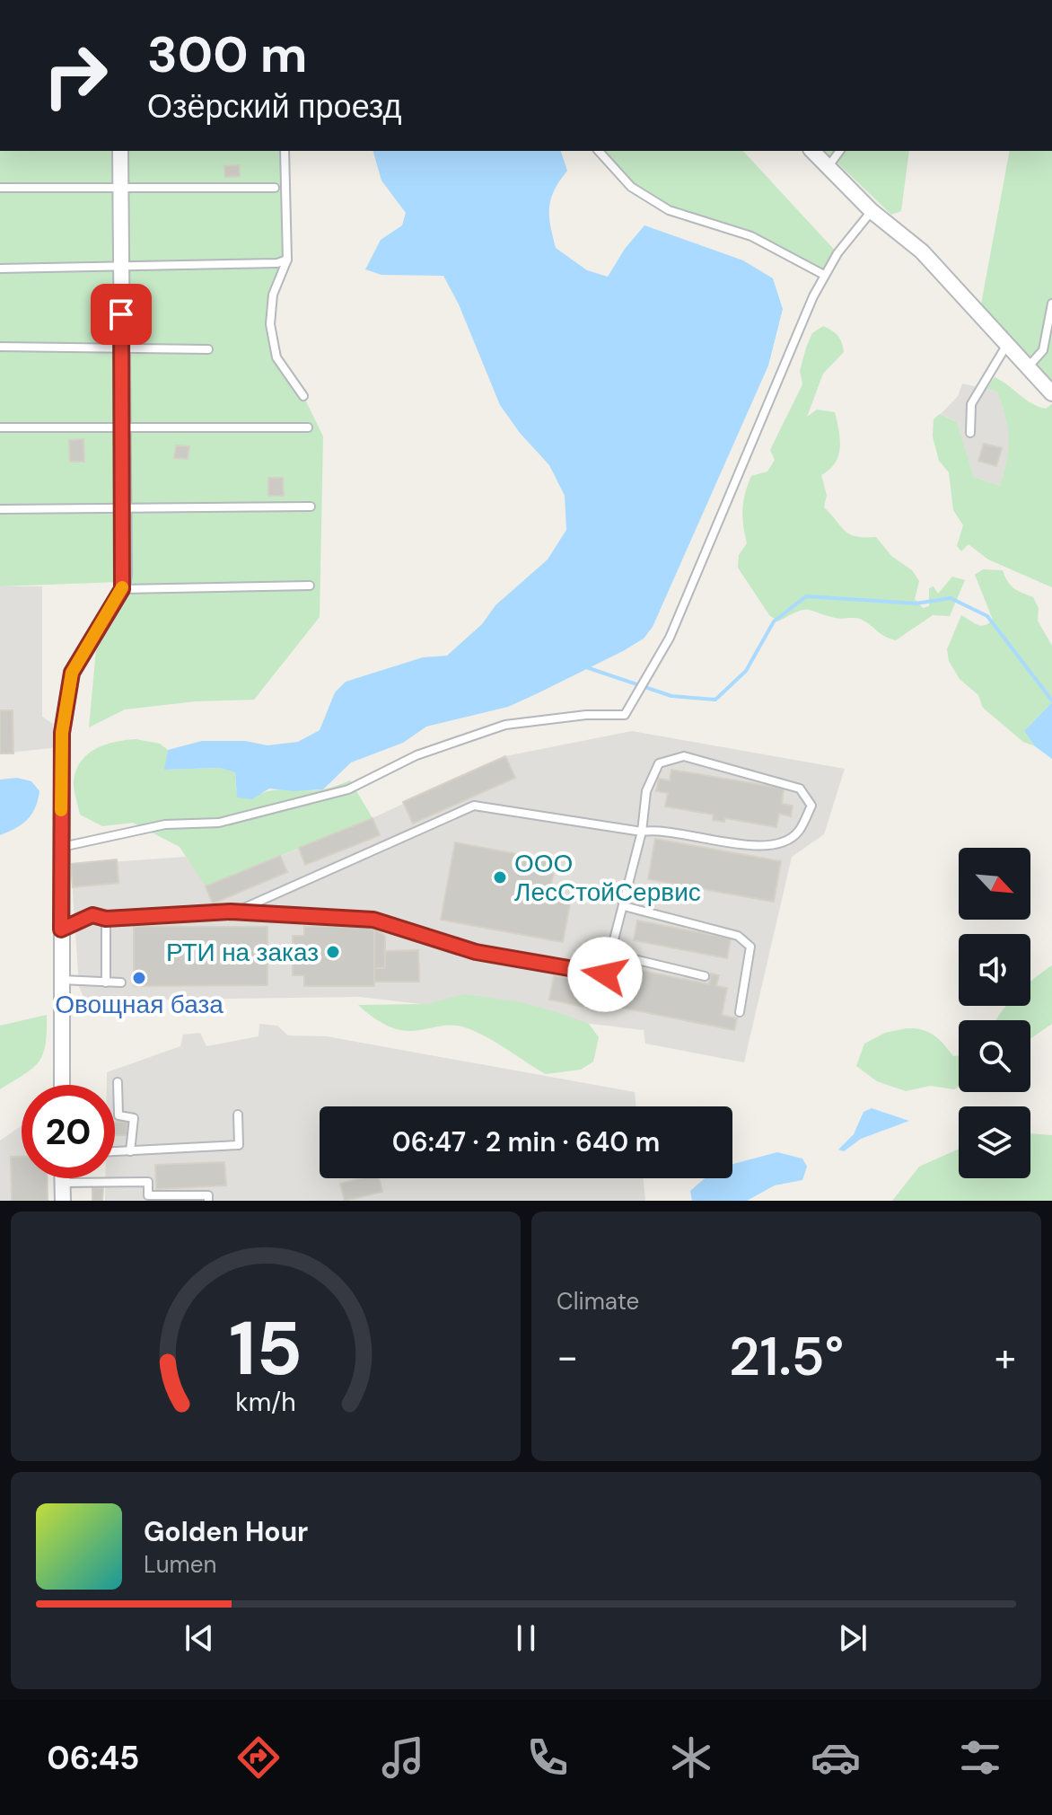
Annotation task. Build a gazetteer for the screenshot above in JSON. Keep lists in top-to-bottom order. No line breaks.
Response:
{"places":["ООО ЛесСтойСервис","РТИ на заказ","Овощная база"],"north":"bottom right","page":{"turn":["300 m","Озёрский проезд"],"limit":"20","trip":"06:47 · 2 min · 640 m","tile":"Climate","heat":["−","21.5°","+"],"song":["Golden Hour","Lumen"],"tabs":"06:45","gauge":["15","km/h"]}}
